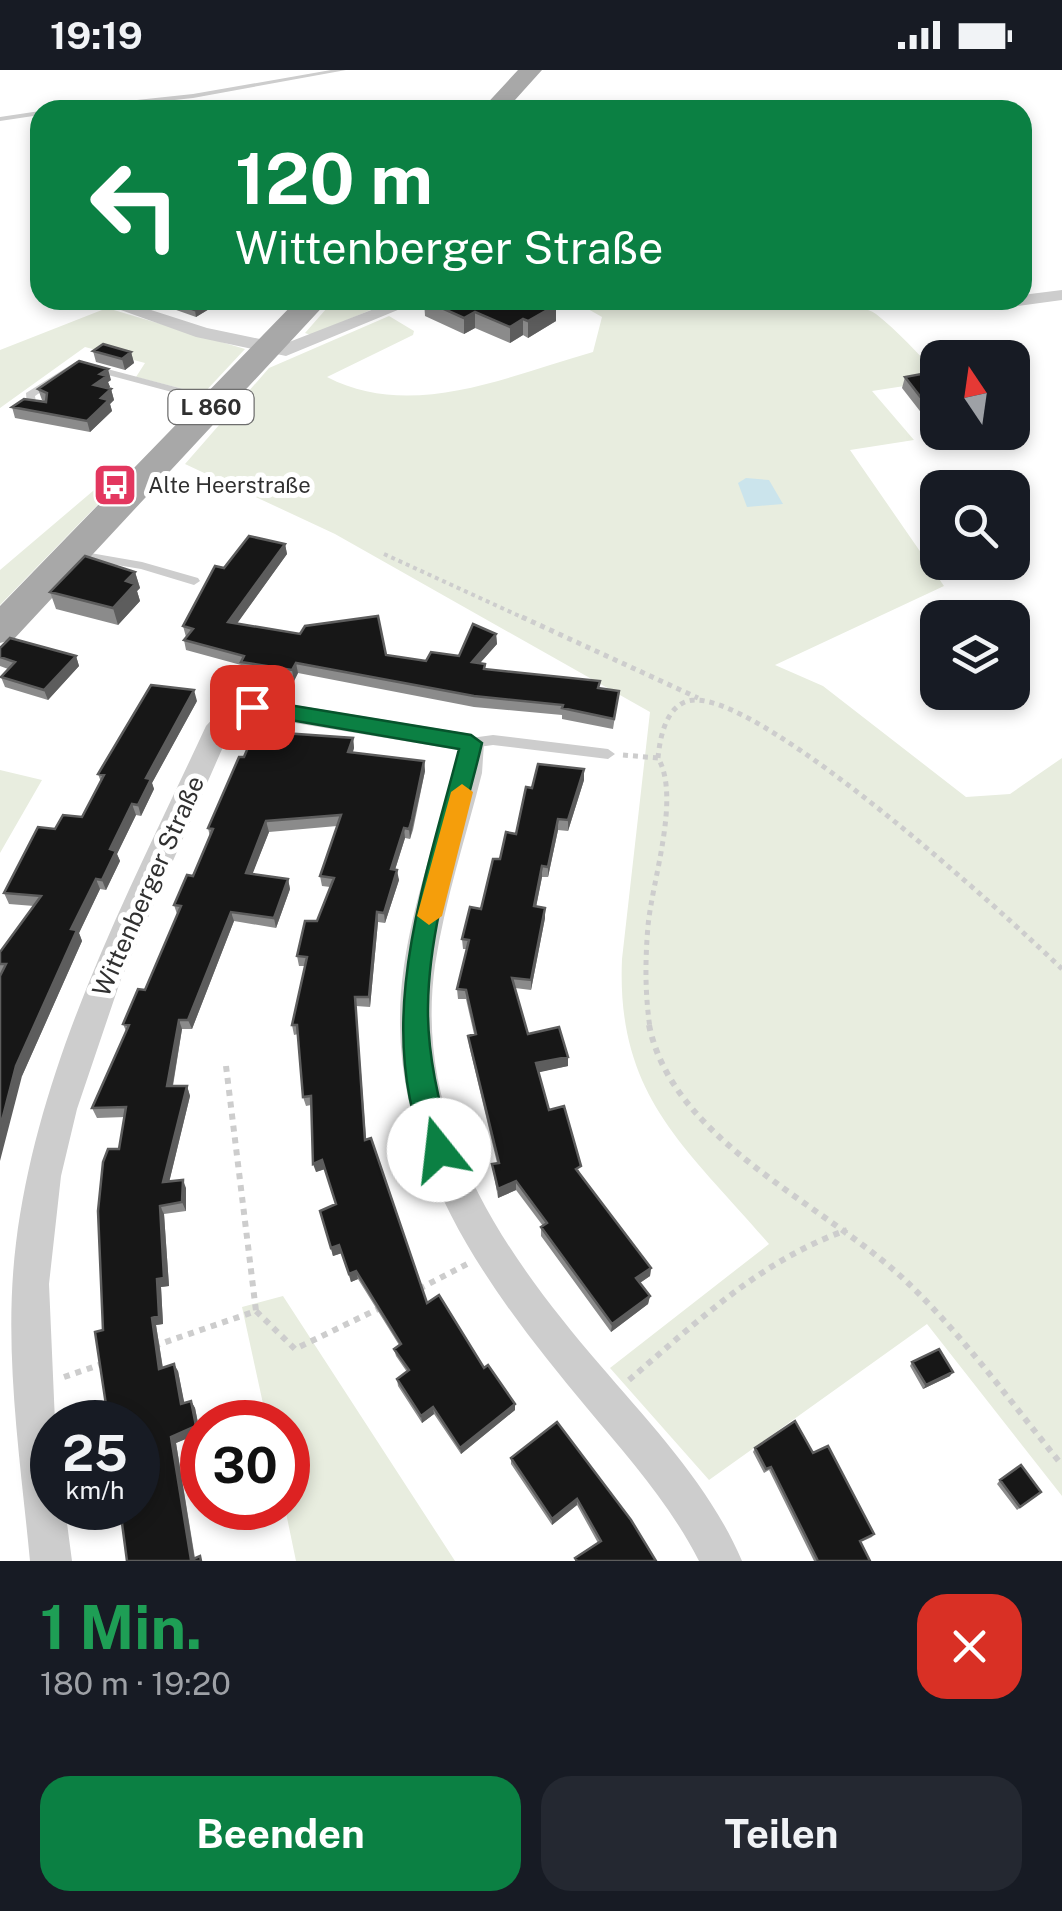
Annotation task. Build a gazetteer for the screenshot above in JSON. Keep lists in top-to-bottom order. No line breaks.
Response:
{"streets":{"main road":["L 860"],"street":["Wittenberger Straße"]},"places":{"bus stop":["Alte Heerstraße"]},"north":"top","page":{"status":"19:19","turn":["120 m","Wittenberger Straße"],"speed":"25 km/h","limit":"30","heading":["1 Min.","180 m · 19:20"],"buttons":["Beenden","Teilen"]}}
